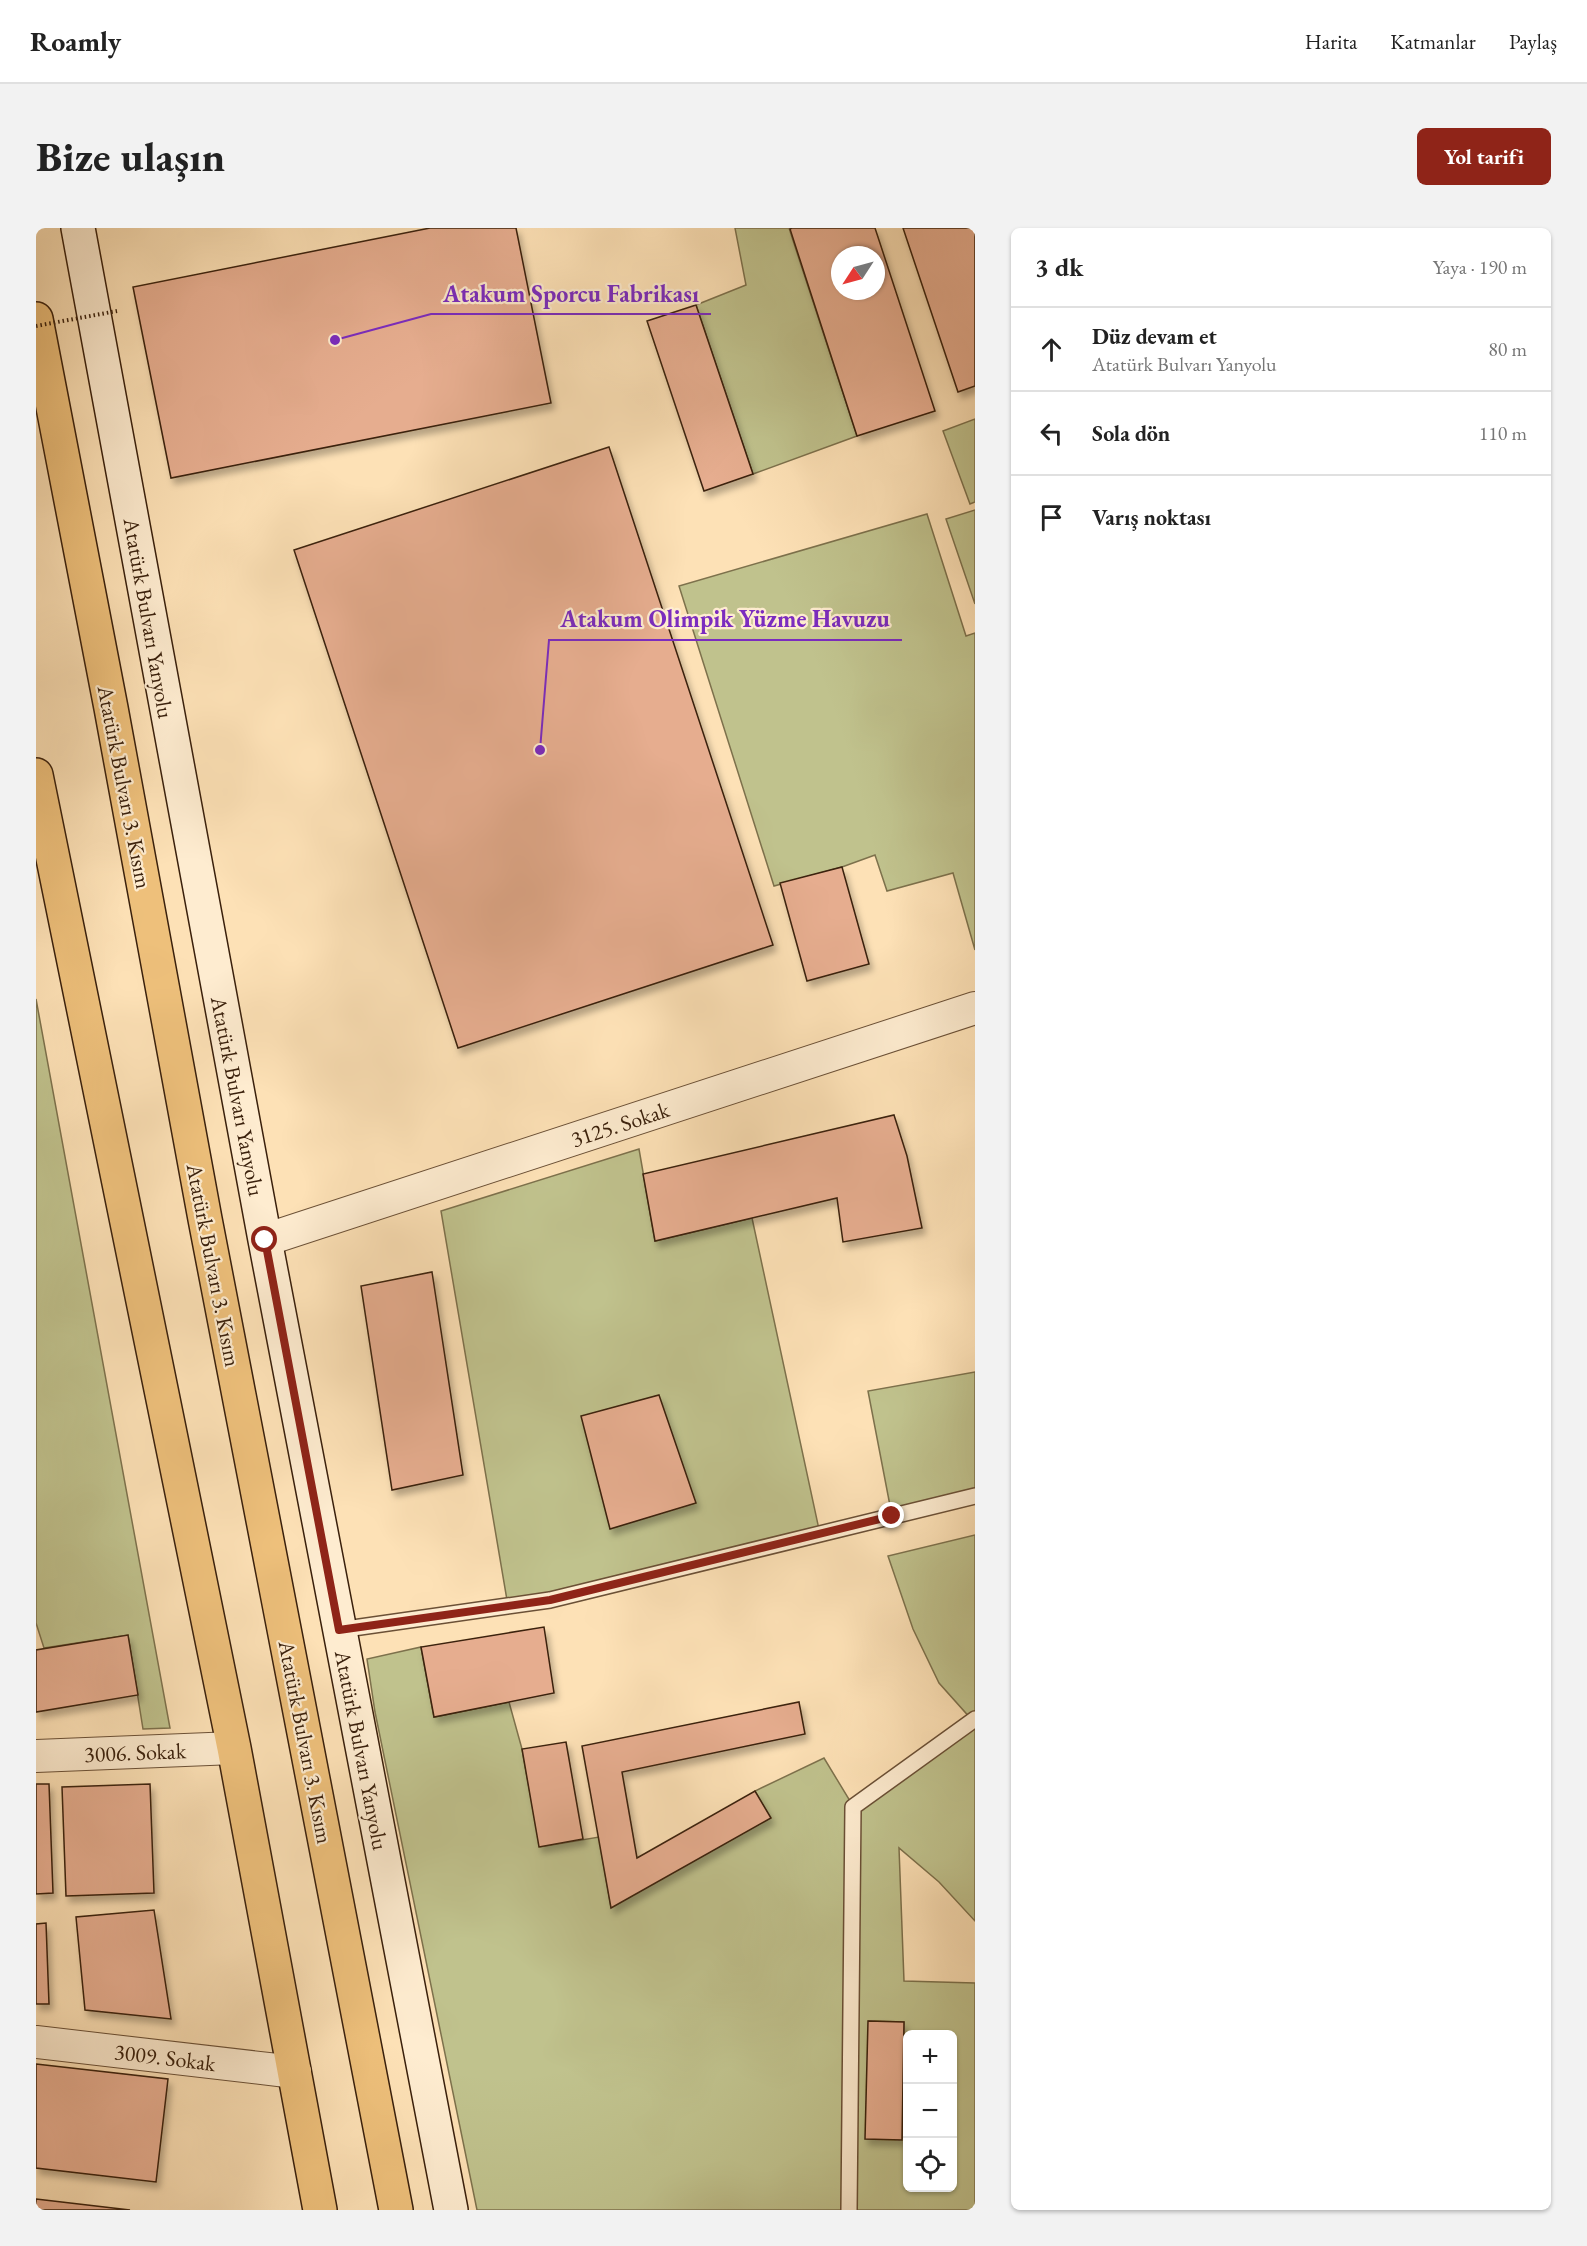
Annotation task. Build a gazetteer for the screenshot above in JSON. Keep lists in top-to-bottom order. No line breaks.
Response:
{"streets":{"highway":["Atatürk Bulvarı 3. Kısım"],"main road":["Atatürk Bulvarı Yanyolu"],"street":["3125. Sokak","3006. Sokak","3009. Sokak"]},"crossings":[["Atatürk Bulvarı Yanyolu","3125. Sokak"]],"places":["Atakum Sporcu Fabrikası","Atakum Olimpik Yüzme Havuzu"],"north":"bottom left","page":{"header":"Roamly","nav":["Harita","Katmanlar","Paylaş"],"buttons":"Yol tarifi","title":"Bize ulaşın","heading":["3 dk","Yaya · 190 m"],"list":[["Düz devam et","Atatürk Bulvarı Yanyolu","80 m"],["Sola dön","110 m"],"Varış noktası"],"map_buttons":["+","−"]}}
